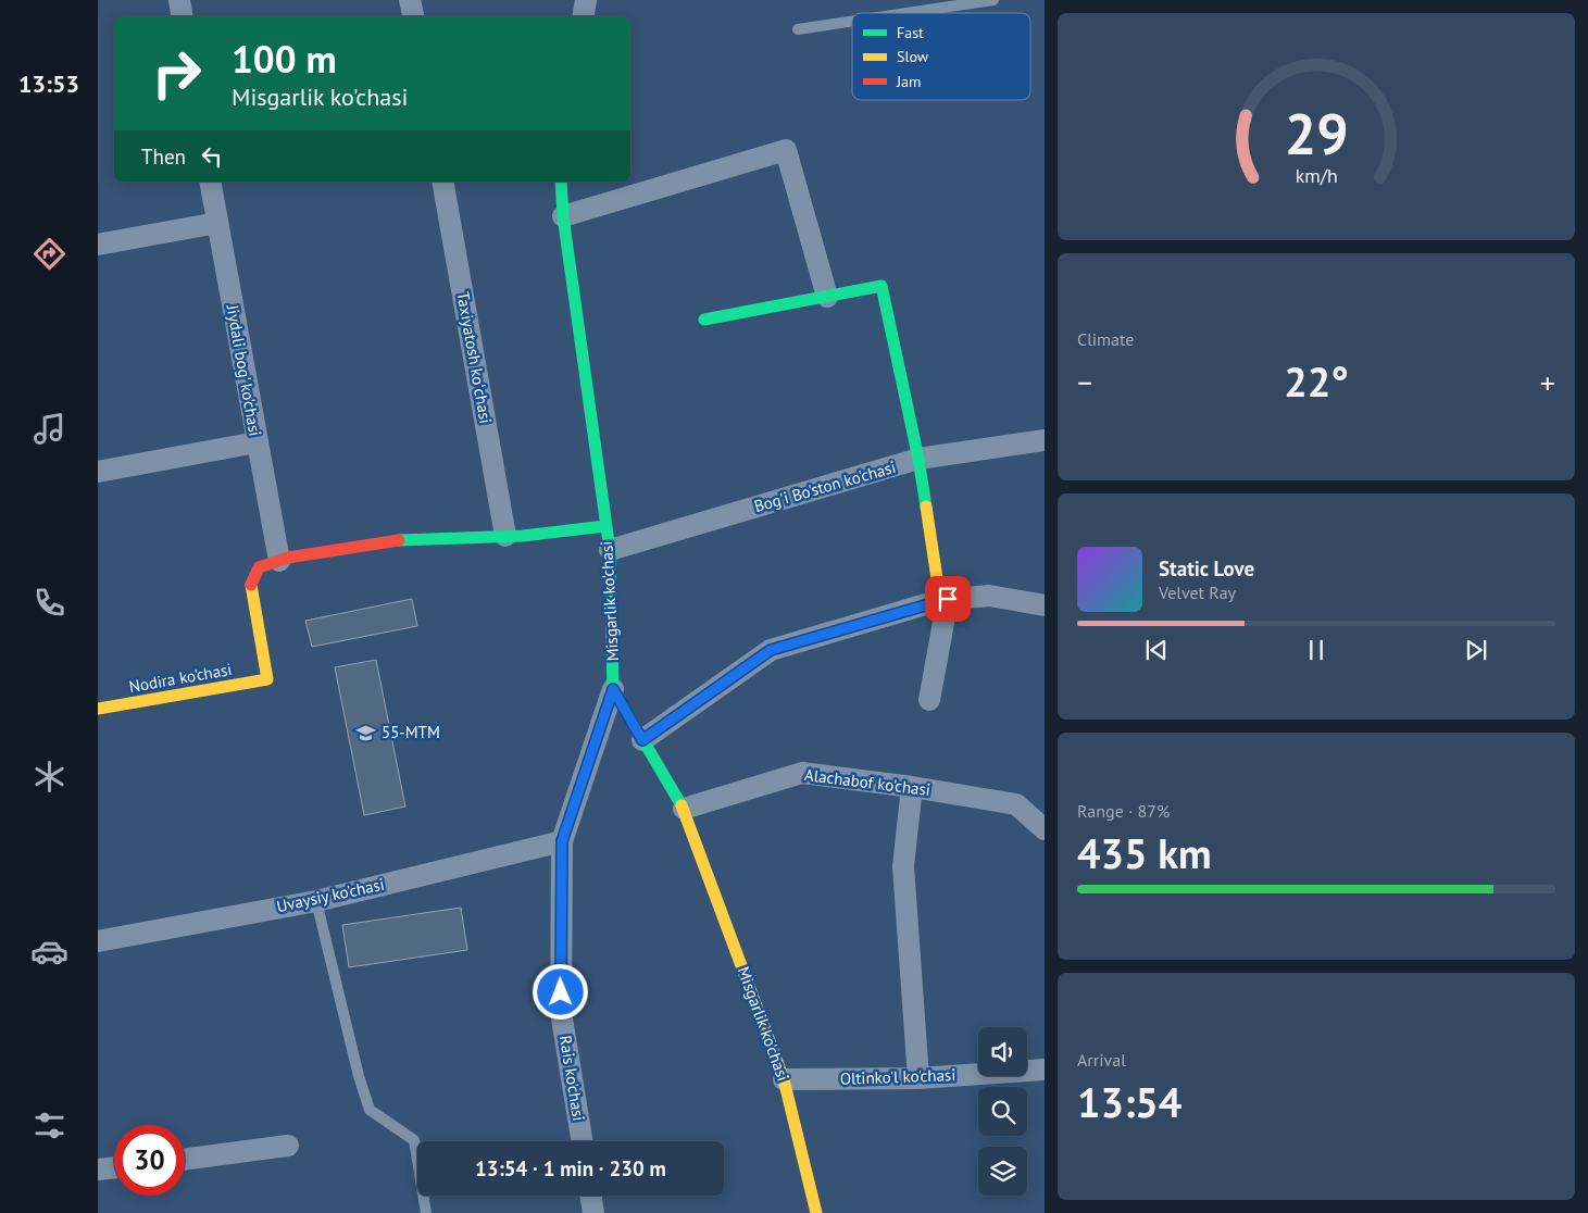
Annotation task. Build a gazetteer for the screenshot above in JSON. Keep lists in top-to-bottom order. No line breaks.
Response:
{"streets":{"street":["Taxiyatosh koʻchasi","Jiydali bog' ko'chasi","Bog'i Bo'ston ko'chasi","Misgarlik ko'chasi","Nodira ko'chasi","Alachabof ko'chasi","Uvaysiy ko'chasi","Oltinko'l ko'chasi","Rais ko'chasi"]},"crossings":[["Jiydali bog' ko'chasi","Nodira ko'chasi"],["Bog'i Bo'ston ko'chasi","Misgarlik ko'chasi"],["Misgarlik ko'chasi","Alachabof ko'chasi"],["Misgarlik ko'chasi","Oltinko'l ko'chasi"],["Misgarlik ko'chasi","Rais ko'chasi"],["Uvaysiy ko'chasi","Rais ko'chasi"]],"places":{"school or university":["55-МТМ"]},"legend":["Fast","Slow","Jam"],"page":{"tabs":"13:53","turn":["100 m","Misgarlik ko'chasi"],"then":"Then","tile":["Climate",["Range · 87%","435 km"],["Arrival","13:54"]],"heat":["−","22°","+"],"song":["Static Love","Velvet Ray"],"limit":"30","trip":"13:54 · 1 min · 230 m","gauge":["29","km/h"]}}
